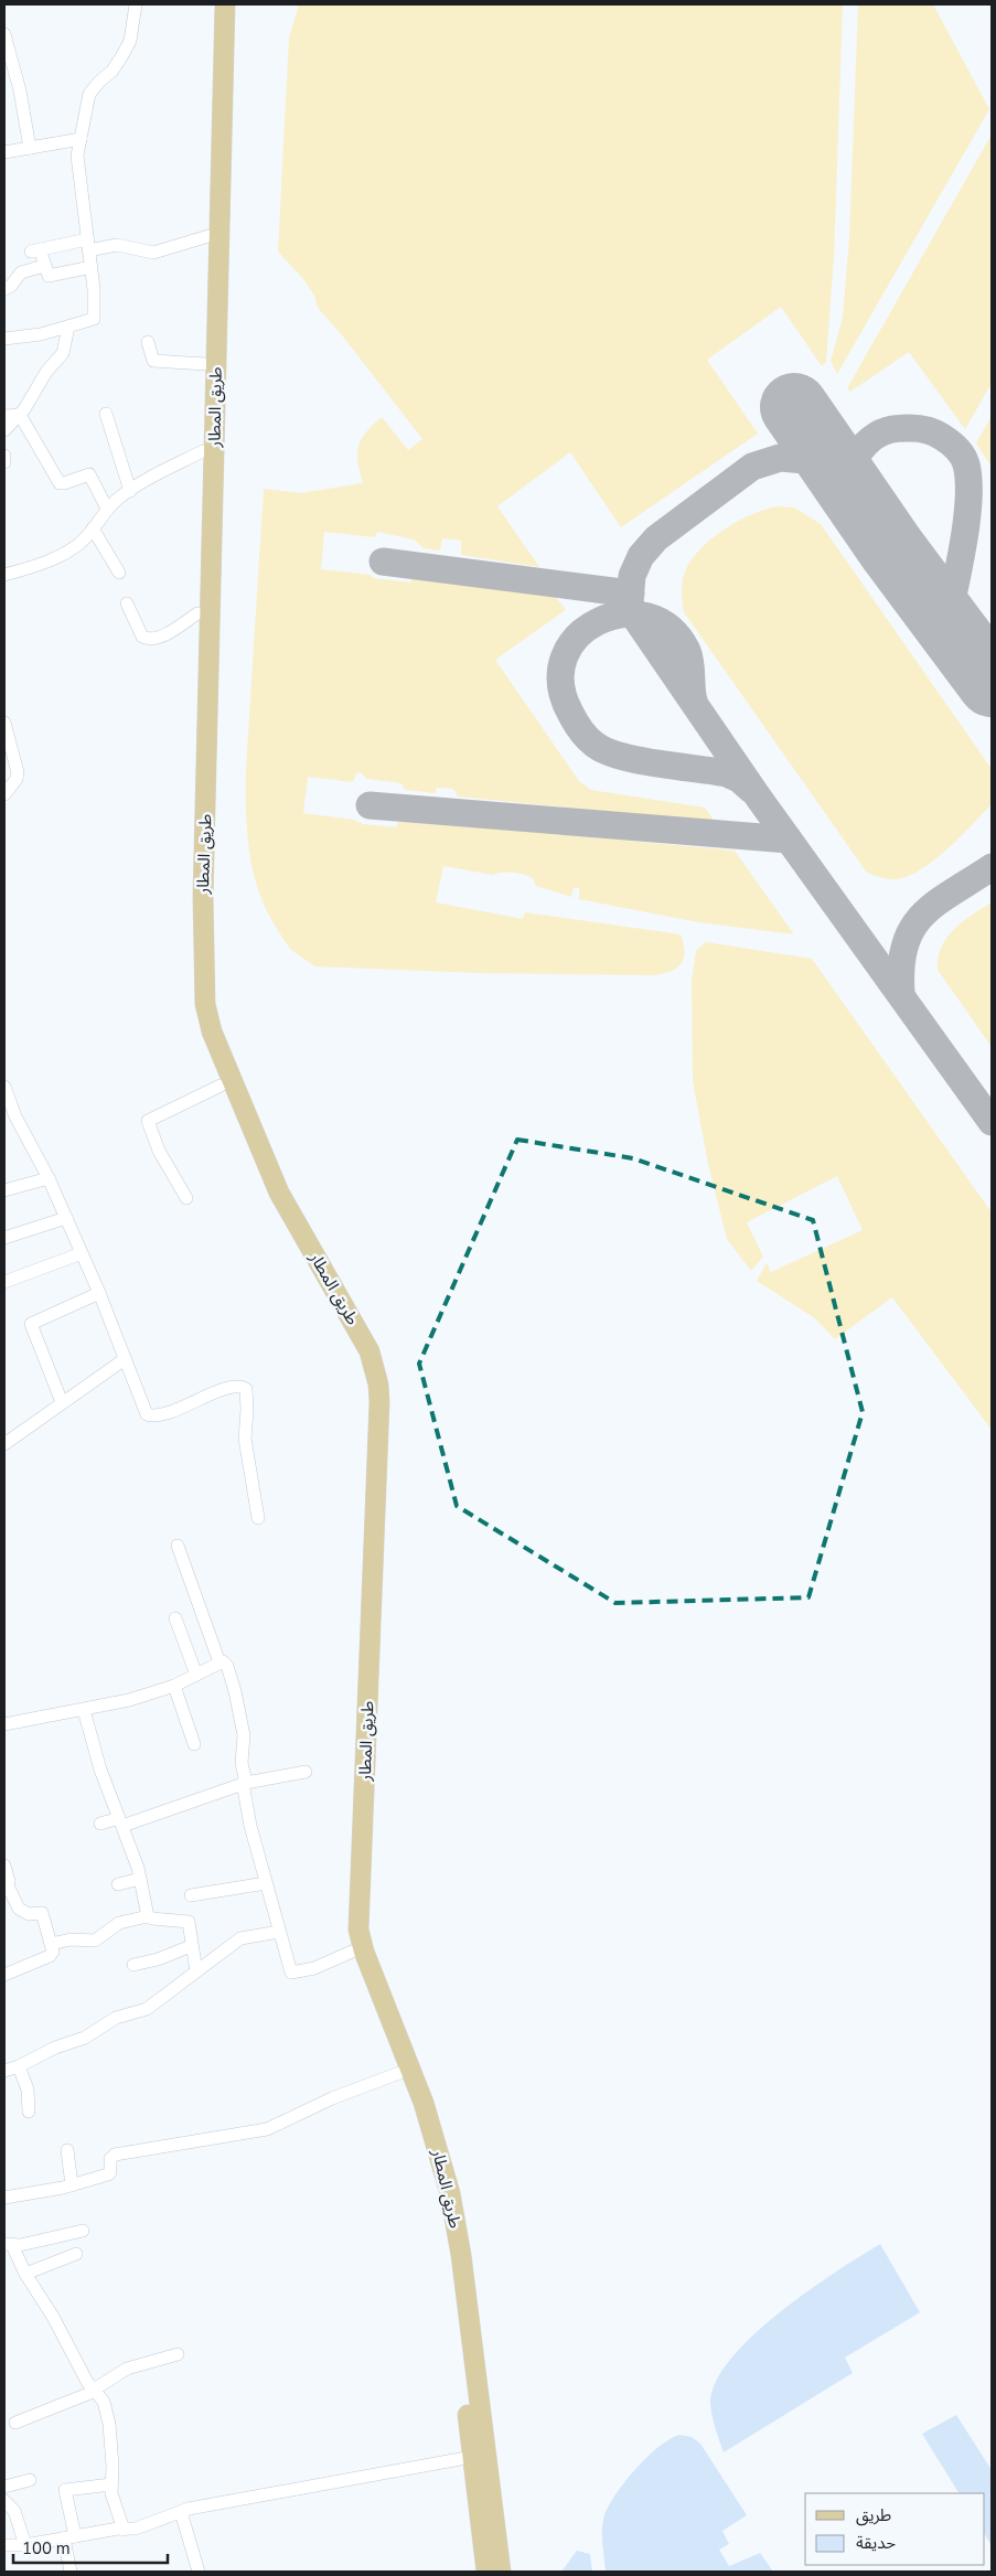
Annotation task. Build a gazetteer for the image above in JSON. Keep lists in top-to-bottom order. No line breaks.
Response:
{"streets":{"main road":["طريق المطار"]},"legend":["طريق","حديقة"],"scale_bar":"100 m"}
